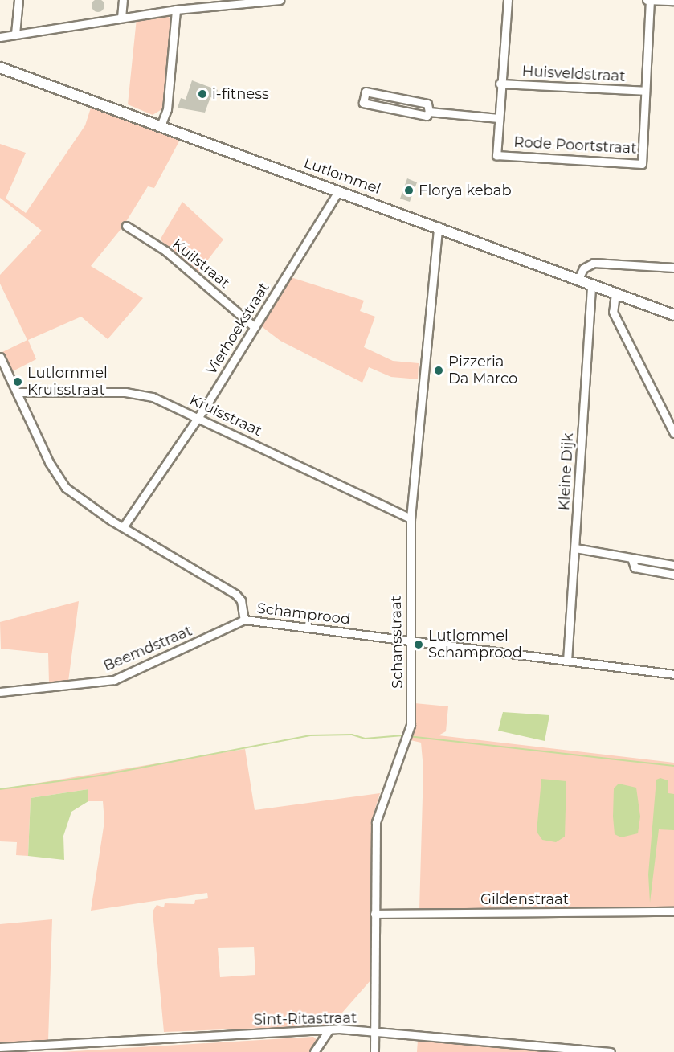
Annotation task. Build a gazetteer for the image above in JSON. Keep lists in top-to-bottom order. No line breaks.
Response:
{"streets":{"main road":["Lutlommel"],"street":["Huisveldstraat","Rode Poortstraat","Kuilstraat","Vierhoekstraat","Kruisstraat","Kleine Dijk","Schamprood","Schansstraat","Beemdstraat","Gildenstraat","Sint-Ritastraat"]},"crossings":[["Huisveldstraat","Rode Poortstraat"],["Lutlommel","Vierhoekstraat"],["Lutlommel","Kleine Dijk"],["Lutlommel","Schansstraat"],["Kuilstraat","Vierhoekstraat"],["Vierhoekstraat","Kruisstraat"],["Vierhoekstraat","Schamprood"],["Kruisstraat","Schamprood"],["Kruisstraat","Schansstraat"],["Kleine Dijk","Schamprood"],["Schamprood","Schansstraat"],["Schamprood","Beemdstraat"],["Schansstraat","Gildenstraat"],["Schansstraat","Sint-Ritastraat"]],"places":["i-fitness","Florya kebab","Pizzeria Da Marco","Lutlommel Kruisstraat","Lutlommel Schamprood"]}
